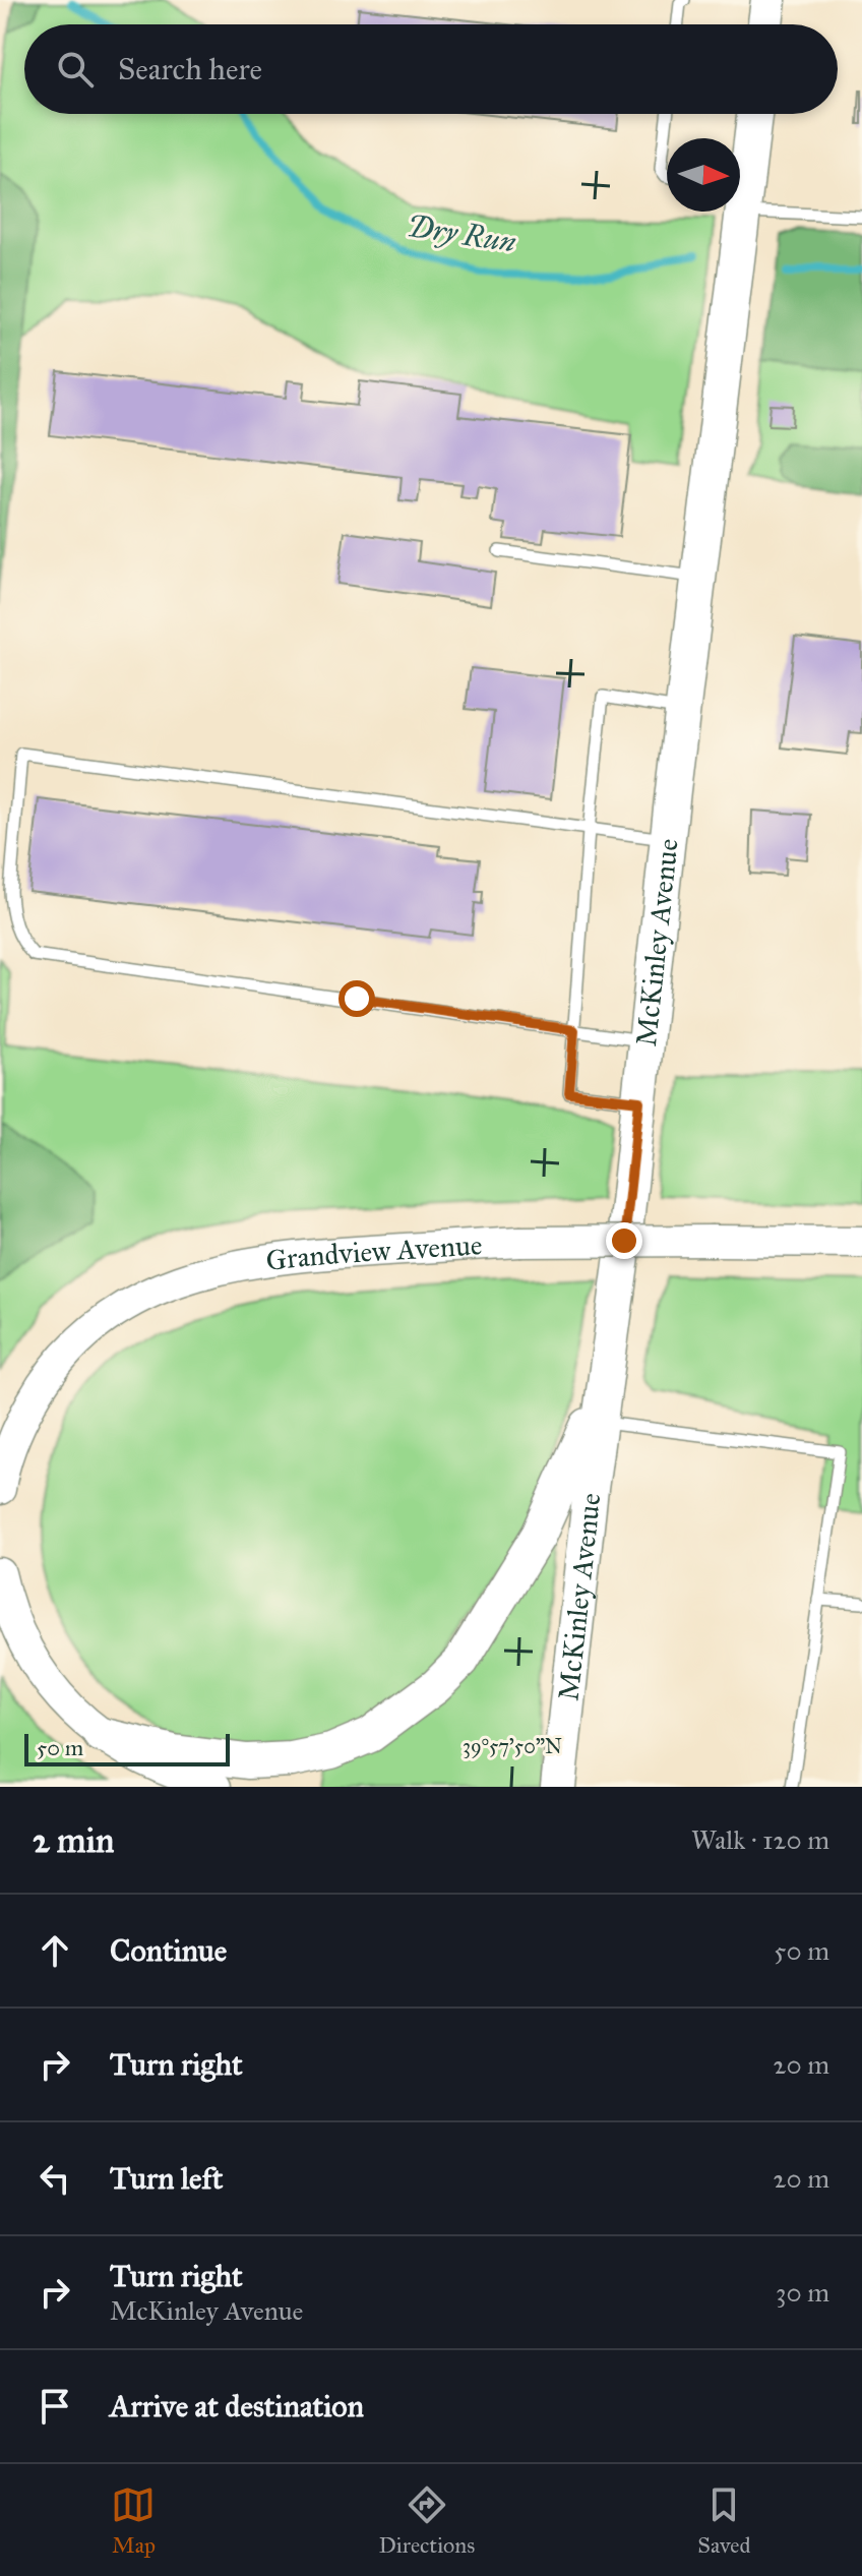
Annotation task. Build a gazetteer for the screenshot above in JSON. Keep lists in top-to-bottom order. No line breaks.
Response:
{"streets":{"main road":["McKinley Avenue","Grandview Avenue"]},"water":["Dry Run"],"scale_bar":"50 m","north":"right","page":{"search":"Search here","scale":"50 m","heading":["2 min","Walk · 120 m"],"list":[["Continue","50 m"],["Turn right","20 m"],["Turn left","20 m"],["Turn right","McKinley Avenue","30 m"],"Arrive at destination"],"nav":["Map","Directions","Saved"]},"coordinates":["39°57'50\"N"]}
